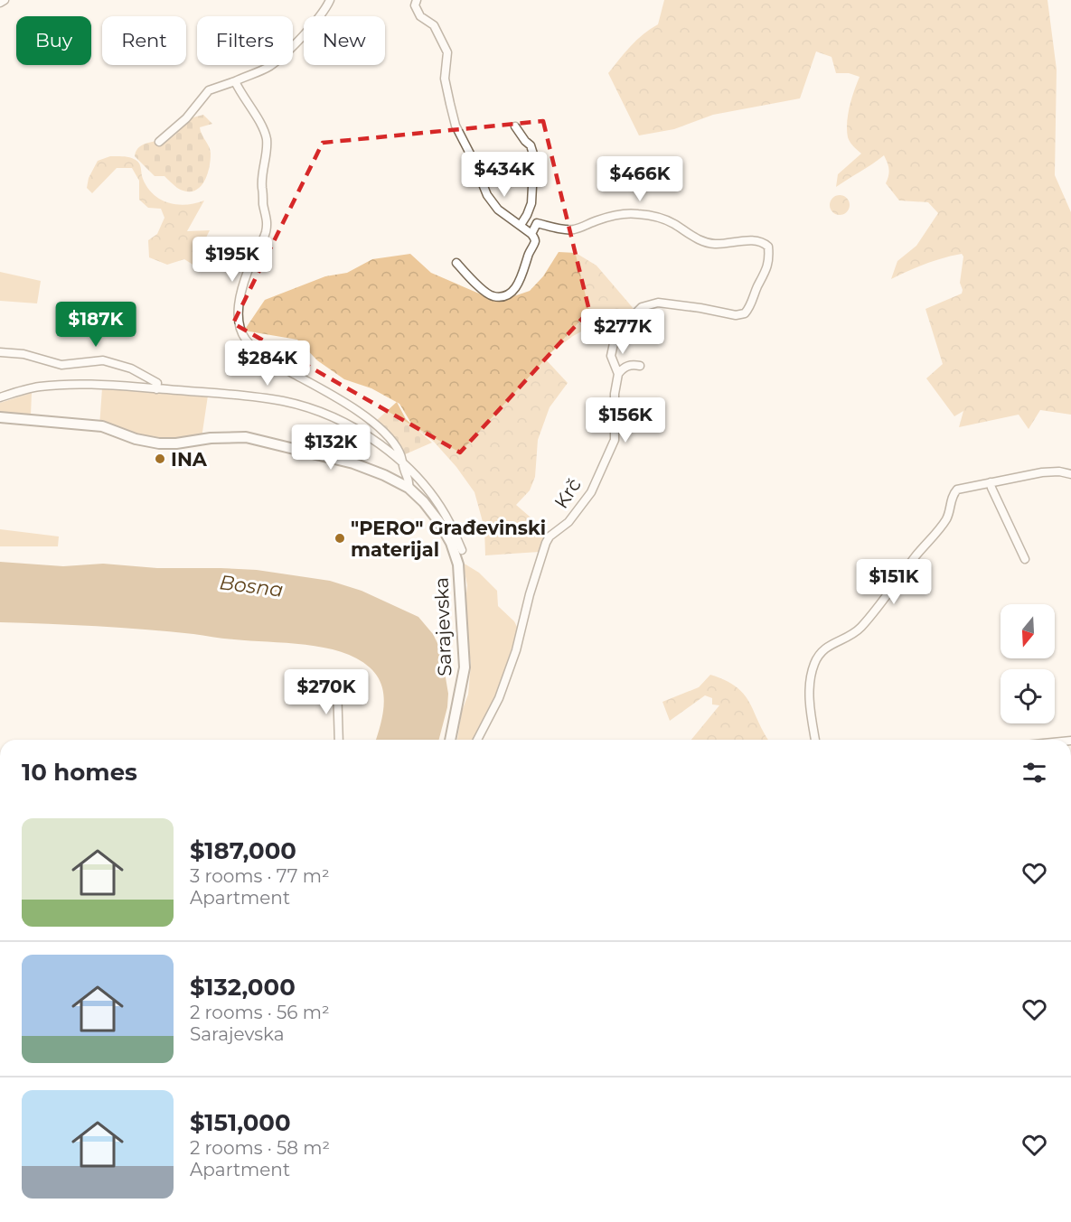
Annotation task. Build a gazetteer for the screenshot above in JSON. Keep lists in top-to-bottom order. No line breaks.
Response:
{"streets":{"main road":["Sarajevska"],"street":["Krč"]},"water":["Bosna"],"places":["INA","\"PERO\" Građevinski materijal"],"north":"bottom","page":{"chip":["Buy","Rent","Filters","New"],"price":["$434K","$466K","$195K","$187K","$277K","$284K","$156K","$132K","$151K","$270K"],"heading":"10 homes","list":[{"name":"$187,000","note":"3 rooms · 77 m² · Apartment"},{"name":"$132,000","note":"2 rooms · 56 m² · Sarajevska"},{"name":"$151,000","note":"2 rooms · 58 m² · Apartment"}]}}
